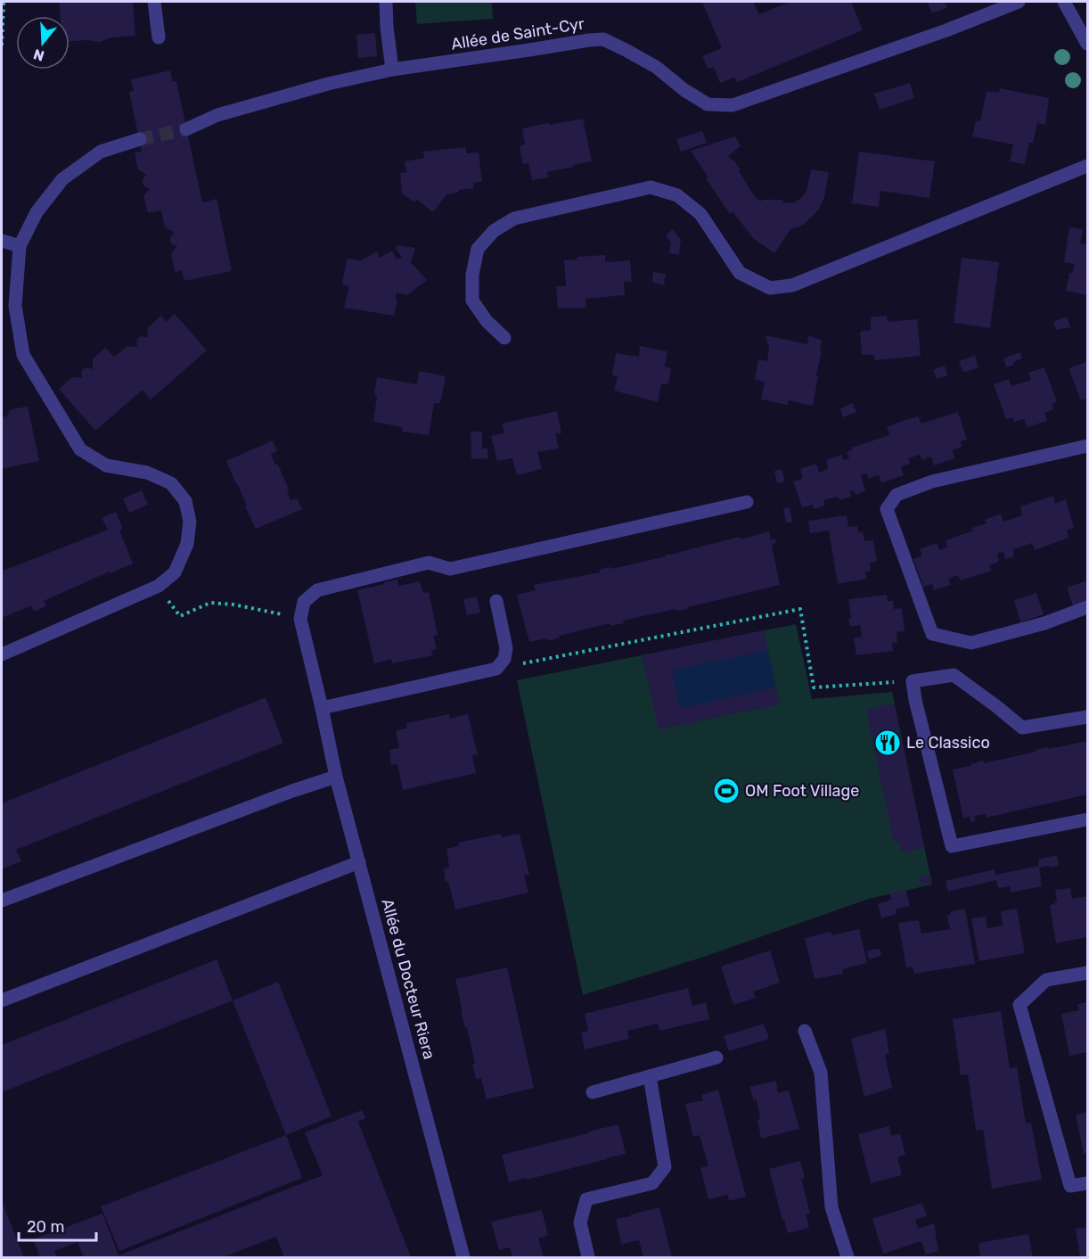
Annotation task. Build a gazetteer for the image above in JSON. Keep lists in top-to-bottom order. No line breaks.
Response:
{"streets":{"street":["Allée de Saint-Cyr","Allée du Docteur Riera"]},"places":{"restaurant":["Le Classico"],"sports":["OM Foot Village"]},"scale_bar":"20 m","north":"bottom"}
